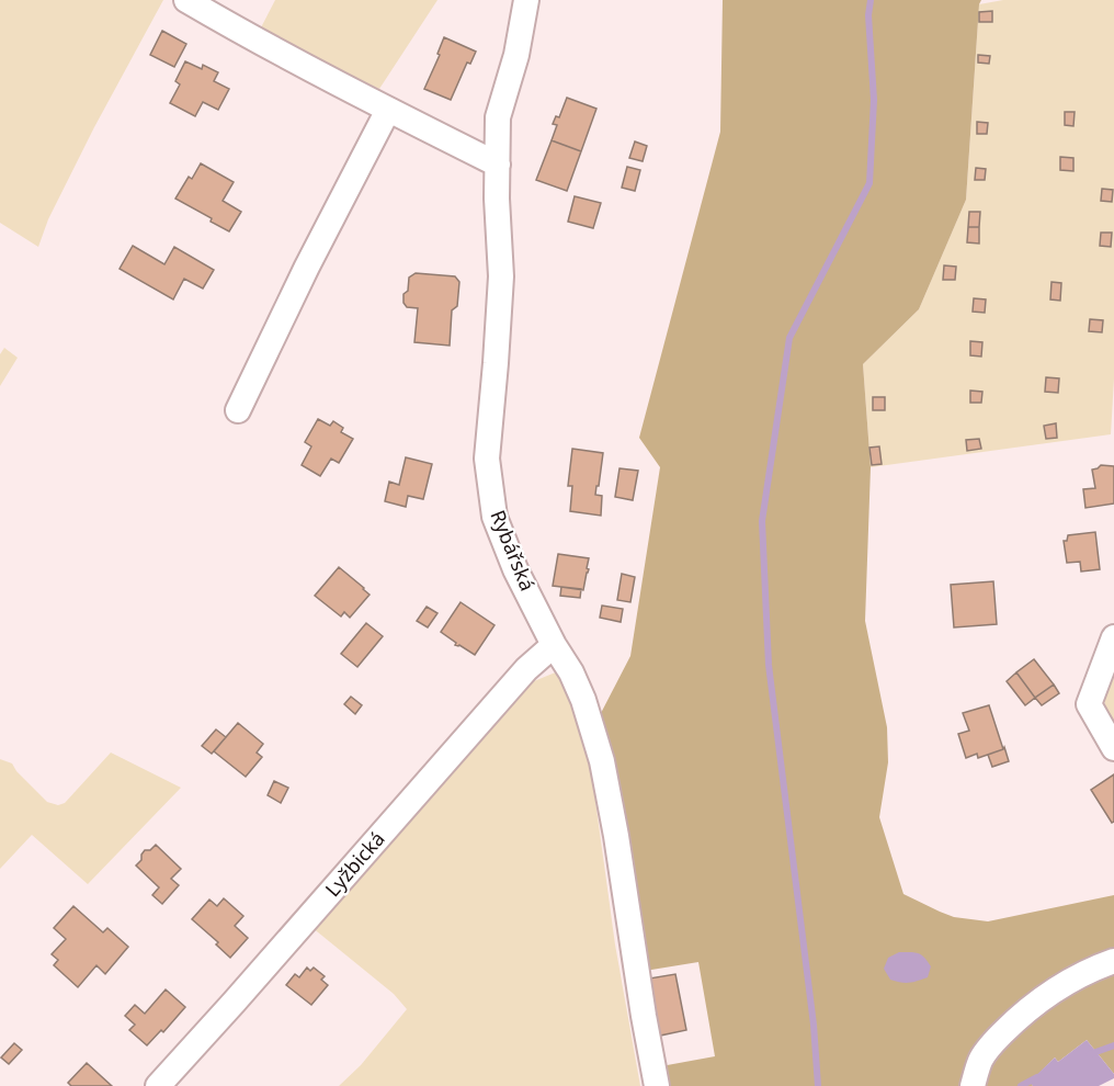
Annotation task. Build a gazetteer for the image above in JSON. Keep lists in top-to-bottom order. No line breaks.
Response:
{"streets":{"street":["Rybářská","Lyžbická"]},"crossings":[["Rybářská","Lyžbická"]]}
